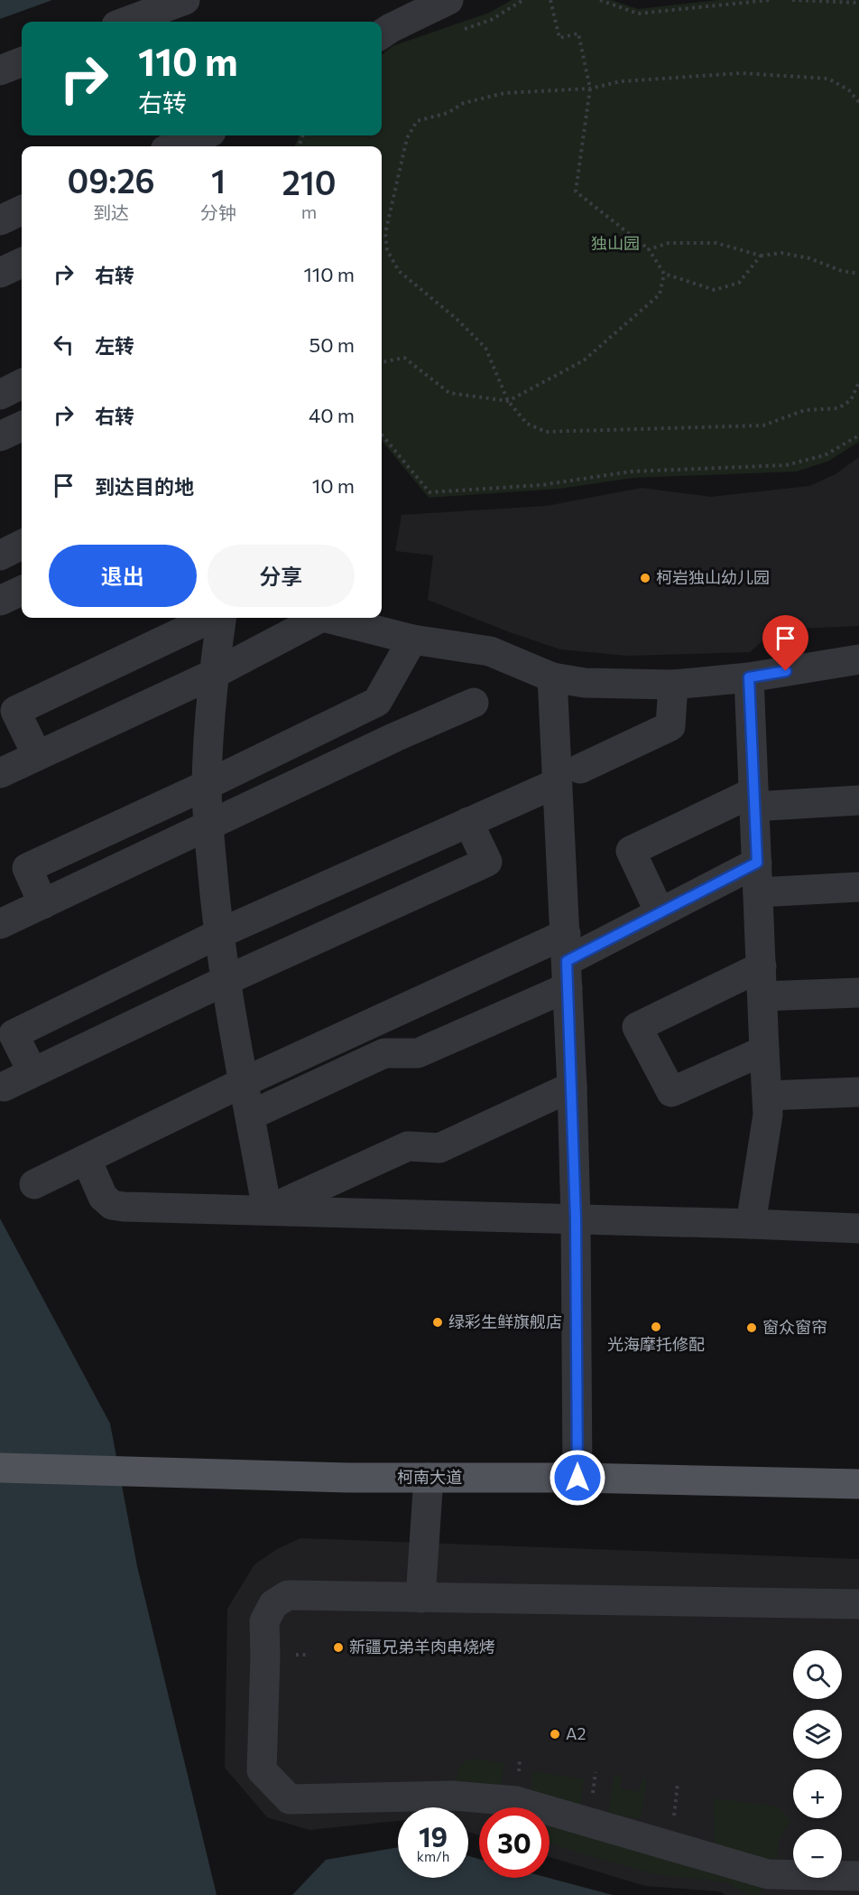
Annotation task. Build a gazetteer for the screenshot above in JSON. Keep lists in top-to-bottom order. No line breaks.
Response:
{"streets":{"main road":["柯南大道"]},"parks":["独山园"],"places":["柯岩独山幼儿园","绿彩生鲜旗舰店","光海摩托修配","窗众窗帘","新疆兄弟羊肉串烧烤","A2"],"page":{"turn":["110 m","右转"],"eta":["09:26","到达","1","分钟","210","m"],"list":[{"name":"右转","value":"110 m"},{"name":"左转","value":"50 m"},{"name":"右转","value":"40 m"},{"name":"到达目的地","value":"10 m"}],"buttons":["退出","分享"],"map_buttons":["+","−"],"speed":"19 km/h","limit":"30"}}
